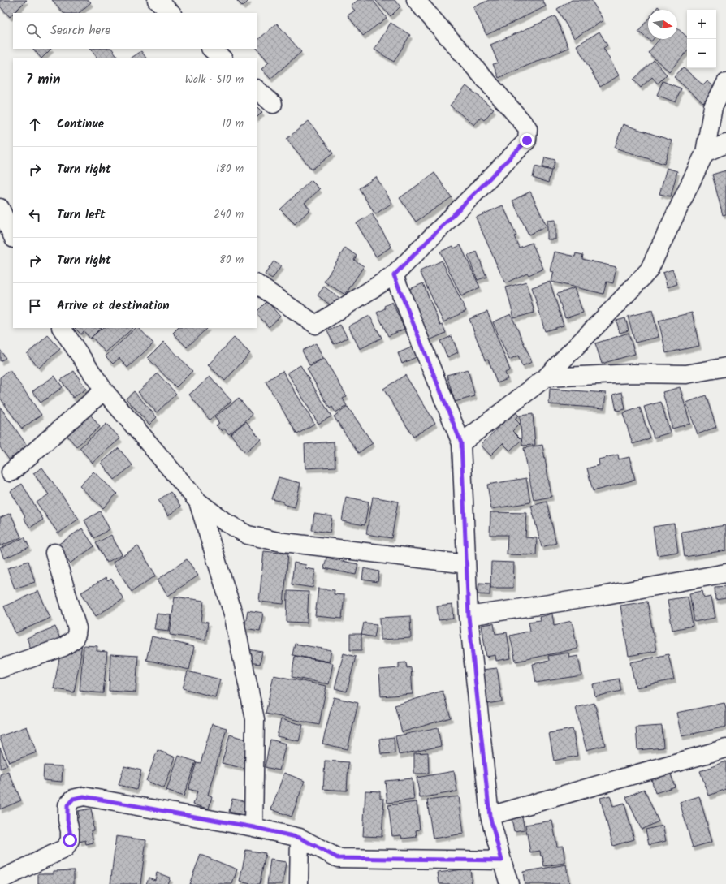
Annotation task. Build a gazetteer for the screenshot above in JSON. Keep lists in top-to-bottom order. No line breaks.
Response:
{"north":"right","page":{"map_buttons":["+","−"],"search":"Search here","heading":["7 min","Walk · 510 m"],"list":[["Continue","10 m"],["Turn right","180 m"],["Turn left","240 m"],["Turn right","80 m"],"Arrive at destination"]}}
